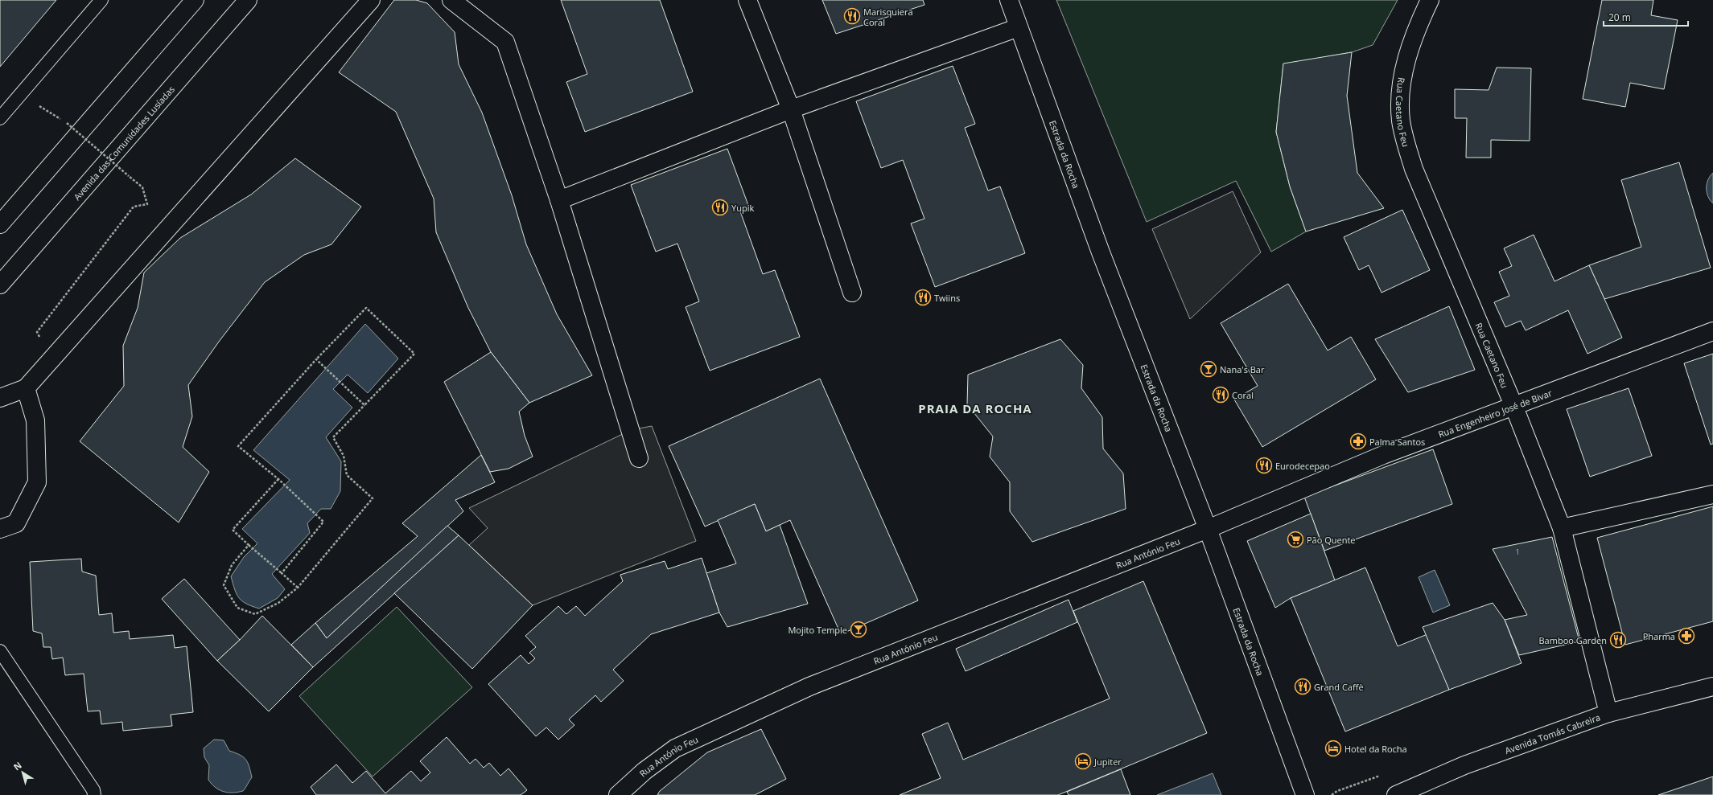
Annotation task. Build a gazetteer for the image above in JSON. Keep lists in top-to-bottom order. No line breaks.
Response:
{"streets":{"street":["Rua Caetano Feu","Avenida das Comunidades Lusíadas","Estrada da Rocha","Rua Engenheiro José de Bivar","Rua António Feu","Avenida Tomás Cabreira"]},"crossings":[["Rua Caetano Feu","Rua Engenheiro José de Bivar"],["Rua Caetano Feu","Avenida Tomás Cabreira"],["Estrada da Rocha","Rua Engenheiro José de Bivar"],["Estrada da Rocha","Rua António Feu"],["Rua Engenheiro José de Bivar","Rua António Feu"]],"districts":["PRAIA DA ROCHA"],"places":{"restaurant":["Marisquiera Coral","Yupik","Twiins","Coral","Eurodecepao","Bamboo Garden","Grand Caffè"],"bar":["Nana's Bar","Mojito Temple"],"pharmacy":["Palma Santos","Pharma"],"supermarket":["Pão Quente"],"hotel":["Hotel da Rocha","Jupiter"]},"house_numbers":["1"],"scale_bar":"20 m","north":"top left"}
